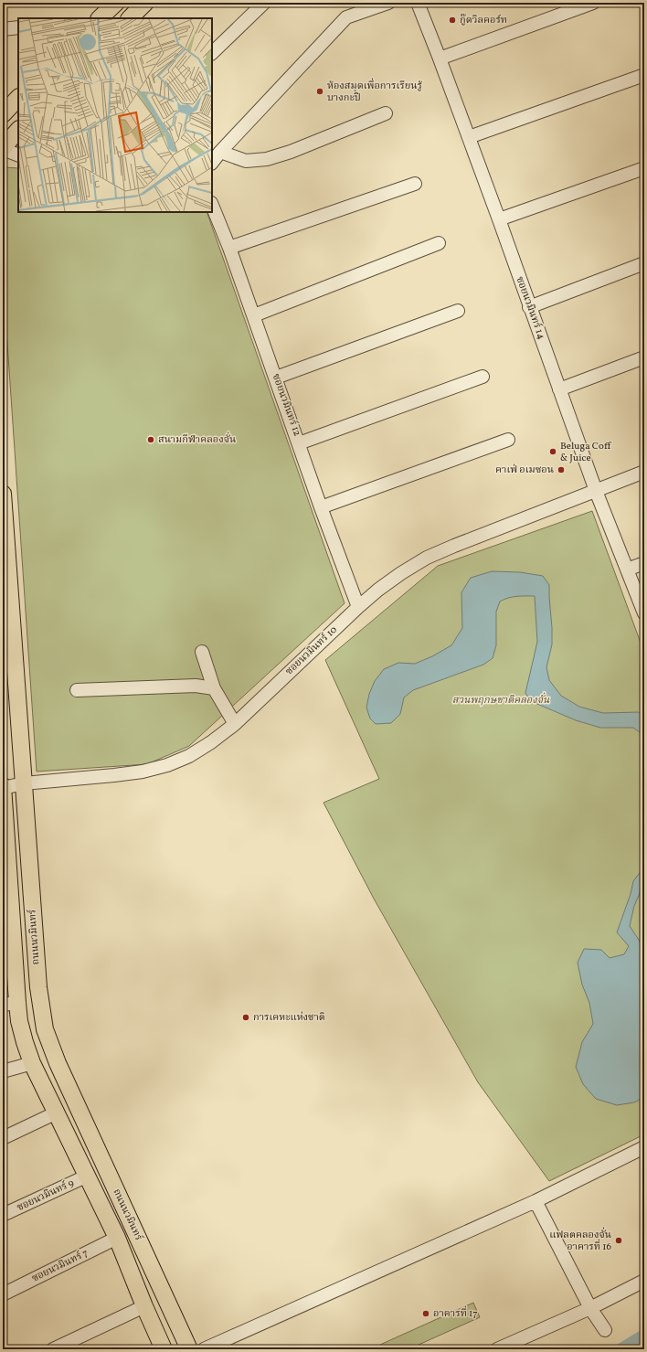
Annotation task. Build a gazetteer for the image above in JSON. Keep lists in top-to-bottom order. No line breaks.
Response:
{"streets":{"main road":["ถนนนวมินทร์"],"street":["ซอยนวมินทร์ 14","ซอยนวมินทร์ 12","ซอยนวมินทร์ 10","ซอยนวมินทร์ 9","ซอยนวมินทร์ 7"]},"crossings":[["ซอยนวมินทร์ 14","ซอยนวมินทร์ 10"],["ซอยนวมินทร์ 12","ซอยนวมินทร์ 10"],["ซอยนวมินทร์ 10","ถนนนวมินทร์"],["ถนนนวมินทร์","ซอยนวมินทร์ 9"],["ถนนนวมินทร์","ซอยนวมินทร์ 7"]],"parks":["สวนพฤกษชาติคลองจั่น"],"places":["กู๊ดวิลคอร์ท","ห้องสมุดเพื่อการเรียนรู้ บางกะปิ","สนามกีฬาคลองจั่น","Beluga Coff & Juice","คาเฟ่ อเมซอน","การเคหะแห่งชาติ","แฟลตคลองจั่น อาคารที่ 16","อาคารที่ 17"]}
